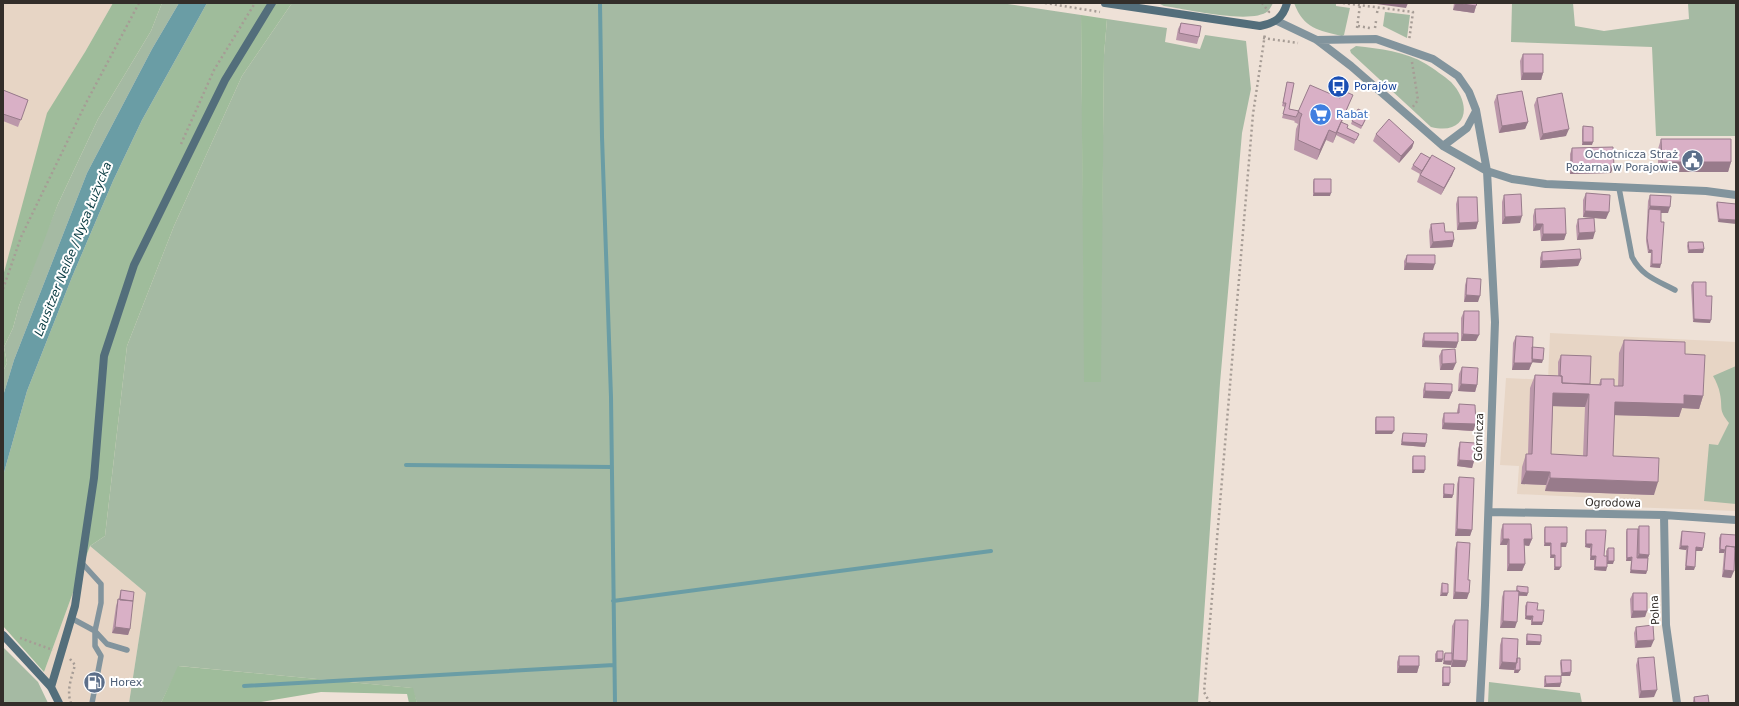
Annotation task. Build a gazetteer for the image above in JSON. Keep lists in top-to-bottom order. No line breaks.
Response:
{"streets":{"street":["Górnicza","Ogrodowa","Polna"]},"crossings":[["Górnicza","Ogrodowa"],["Ogrodowa","Polna"]],"water":["Lausitzer Neiße / Nysa Łużycka"],"places":{"bus stop":["Porajów"],"supermarket":["Rabat"],"public building":["Ochotnicza Straż Pożarna w Porajowie"],"fuel station":["Horex"]}}
